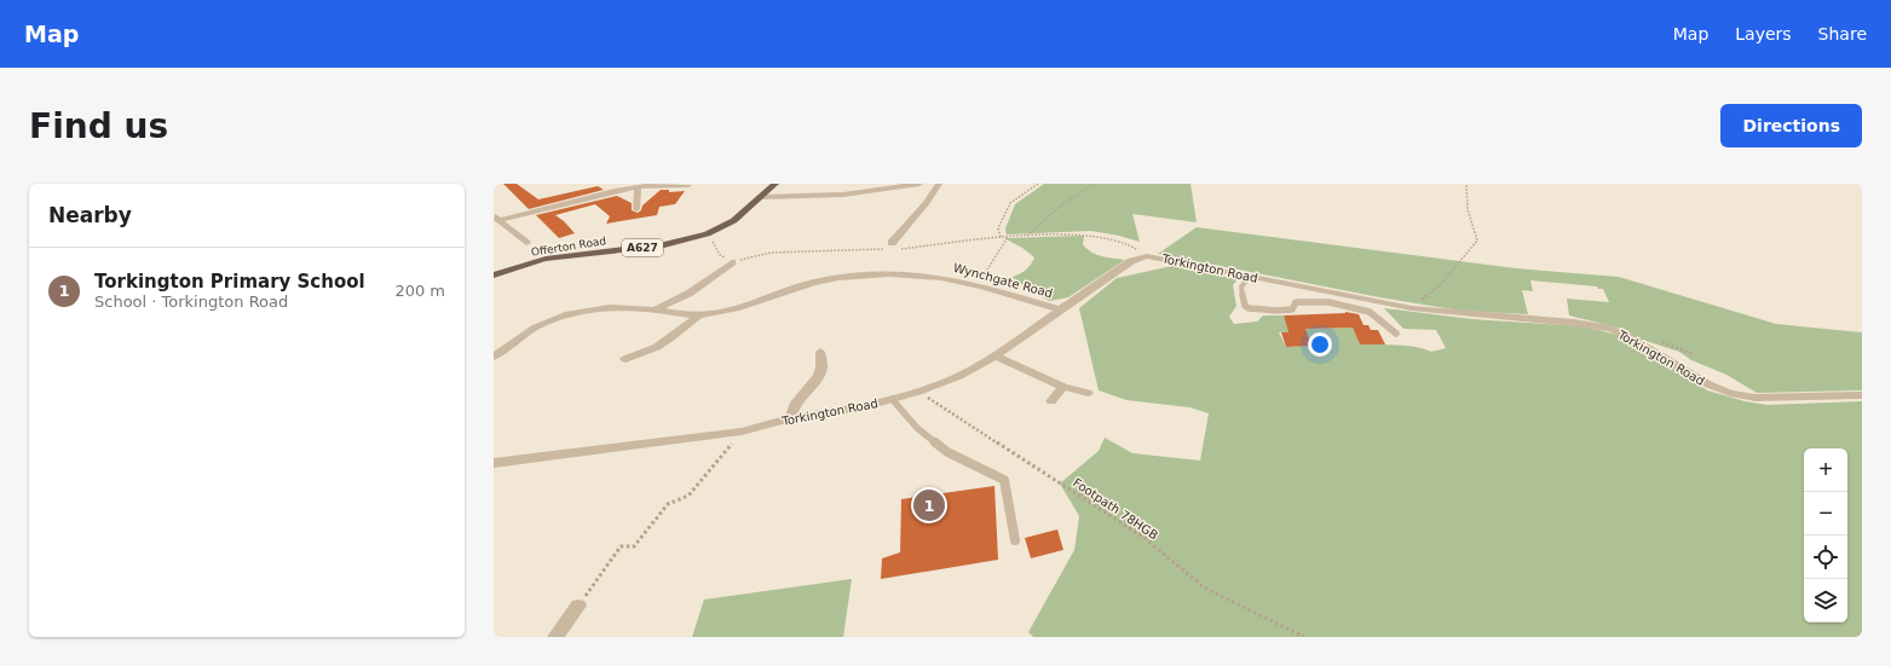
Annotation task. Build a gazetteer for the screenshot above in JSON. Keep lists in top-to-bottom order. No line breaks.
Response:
{"streets":{"main road":["Offerton Road","A627"],"street":["Torkington Road","Wynchgate Road"],"path":["Footpath 78HGB"]},"crossings":[["Torkington Road","Wynchgate Road"],["Torkington Road","Footpath 78HGB"]],"page":{"header":"Map","nav":["Map","Layers","Share"],"buttons":"Directions","title":"Find us","heading":"Nearby","list":[{"mark":"1","name":"Torkington Primary School","note":"School · Torkington Road","value":"200 m"}],"map_buttons":["+","−"],"pins":"1"}}
